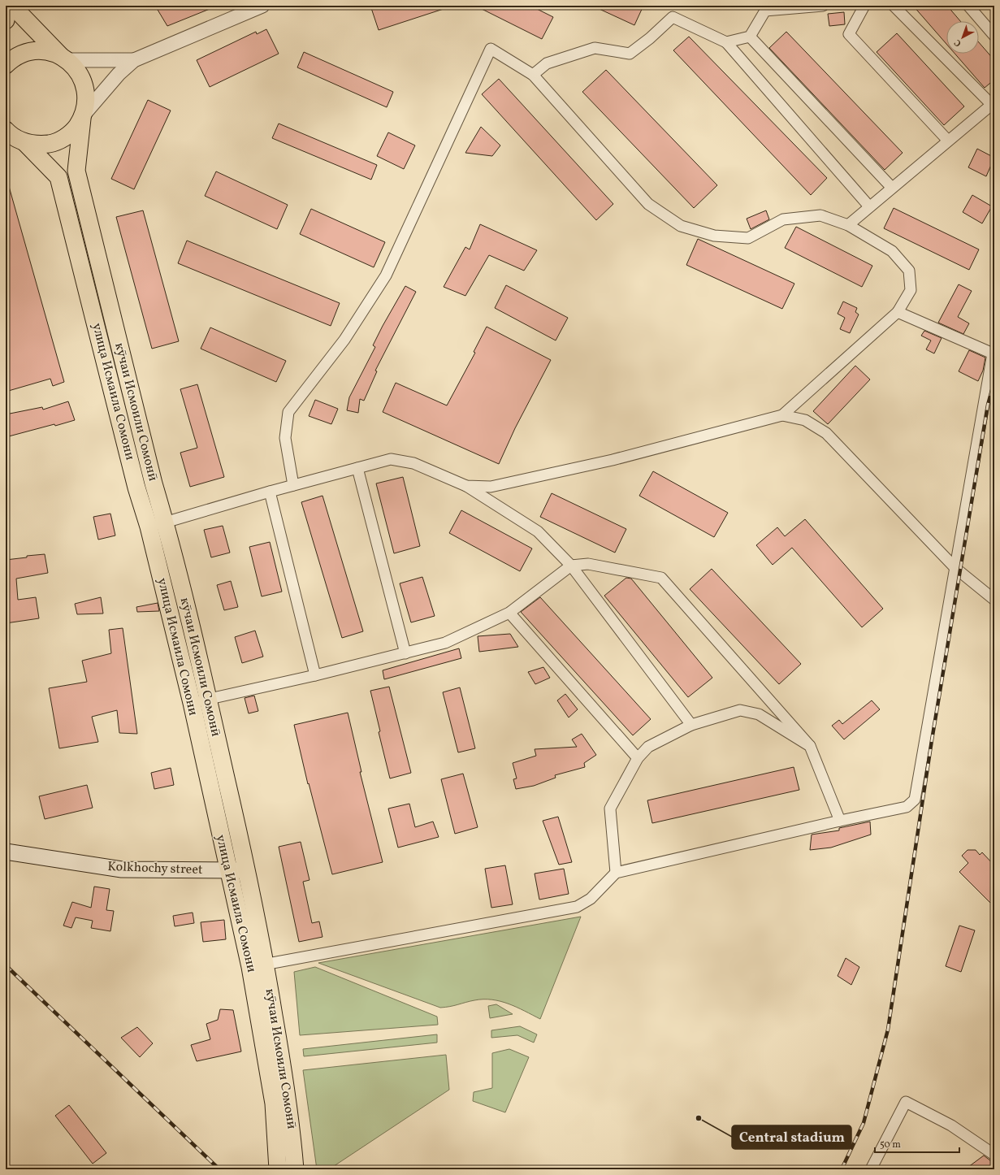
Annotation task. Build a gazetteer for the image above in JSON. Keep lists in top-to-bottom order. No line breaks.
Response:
{"streets":{"main road":["улица Исмаила Сомони","кӯчаи Исмоили Сомонӣ","Kolkhochy street"]},"crossings":[["улица Исмаила Сомони","кӯчаи Исмоили Сомонӣ"],["улица Исмаила Сомони","Kolkhochy street"],["кӯчаи Исмоили Сомонӣ","Kolkhochy street"]],"places":["Central stadium"],"scale_bar":"50 m","north":"bottom left"}
